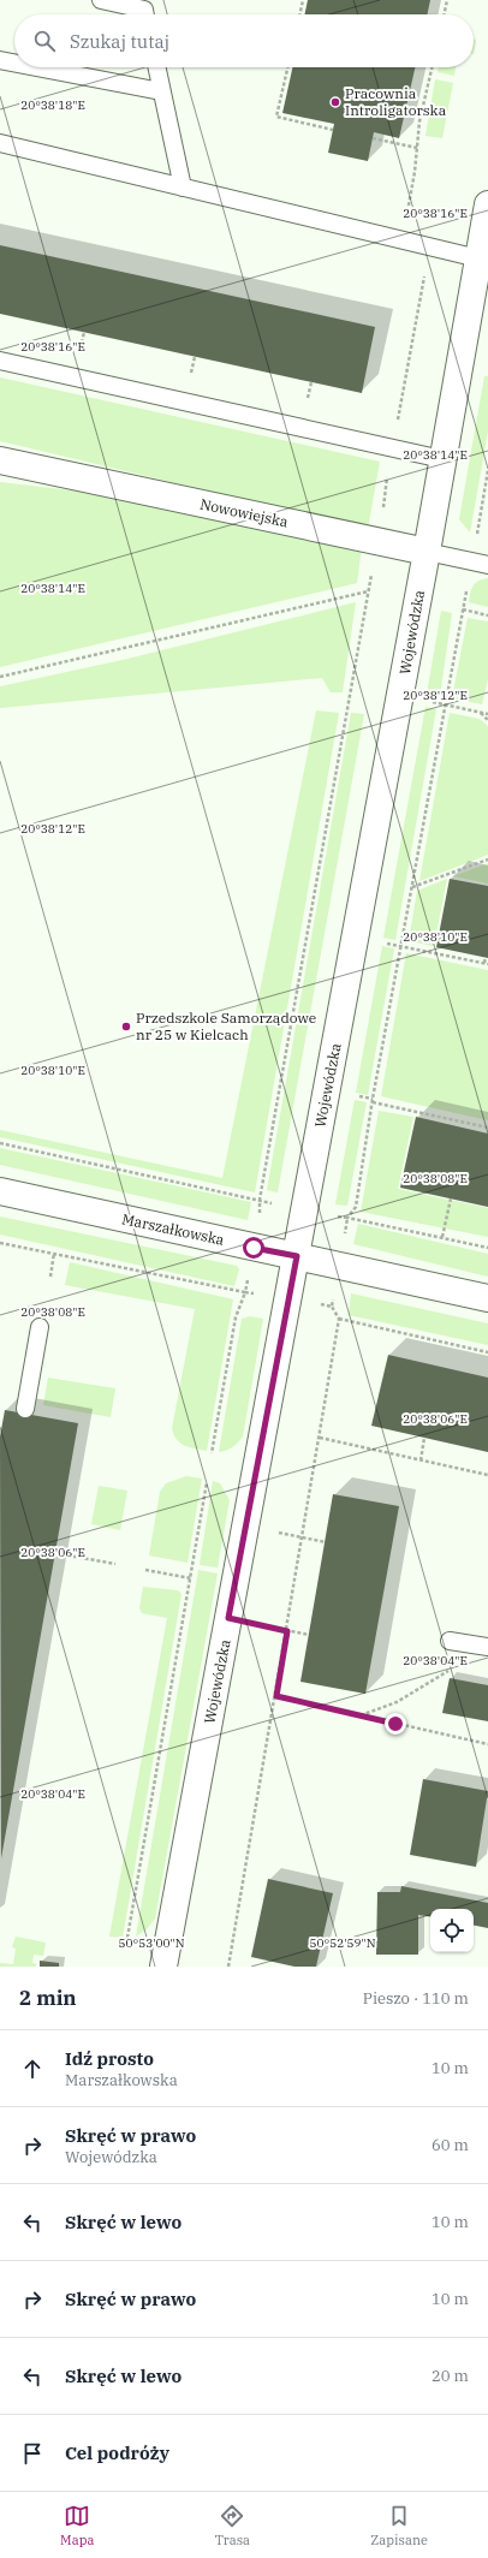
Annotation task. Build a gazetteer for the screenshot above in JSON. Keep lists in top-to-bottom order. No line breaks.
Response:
{"streets":{"street":["Nowowiejska","Wojewódzka","Marszałkowska"]},"crossings":[["Nowowiejska","Wojewódzka"],["Wojewódzka","Marszałkowska"]],"places":["Pracownia Introligatorska","Przedszkole Samorządowe nr 25 w Kielcach"],"page":{"search":"Szukaj tutaj","heading":["2 min","Pieszo · 110 m"],"list":[["Idź prosto","Marszałkowska","10 m"],["Skręć w prawo","Wojewódzka","60 m"],["Skręć w lewo","10 m"],["Skręć w prawo","10 m"],["Skręć w lewo","20 m"],"Cel podróży"],"nav":["Mapa","Trasa","Zapisane"]},"coordinates":["20°38'18\"E","20°38'16\"E","20°38'14\"E","20°38'12\"E","20°38'10\"E","20°38'08\"E","20°38'06\"E","20°38'04\"E","50°53'00\"N","50°52'59\"N"]}
